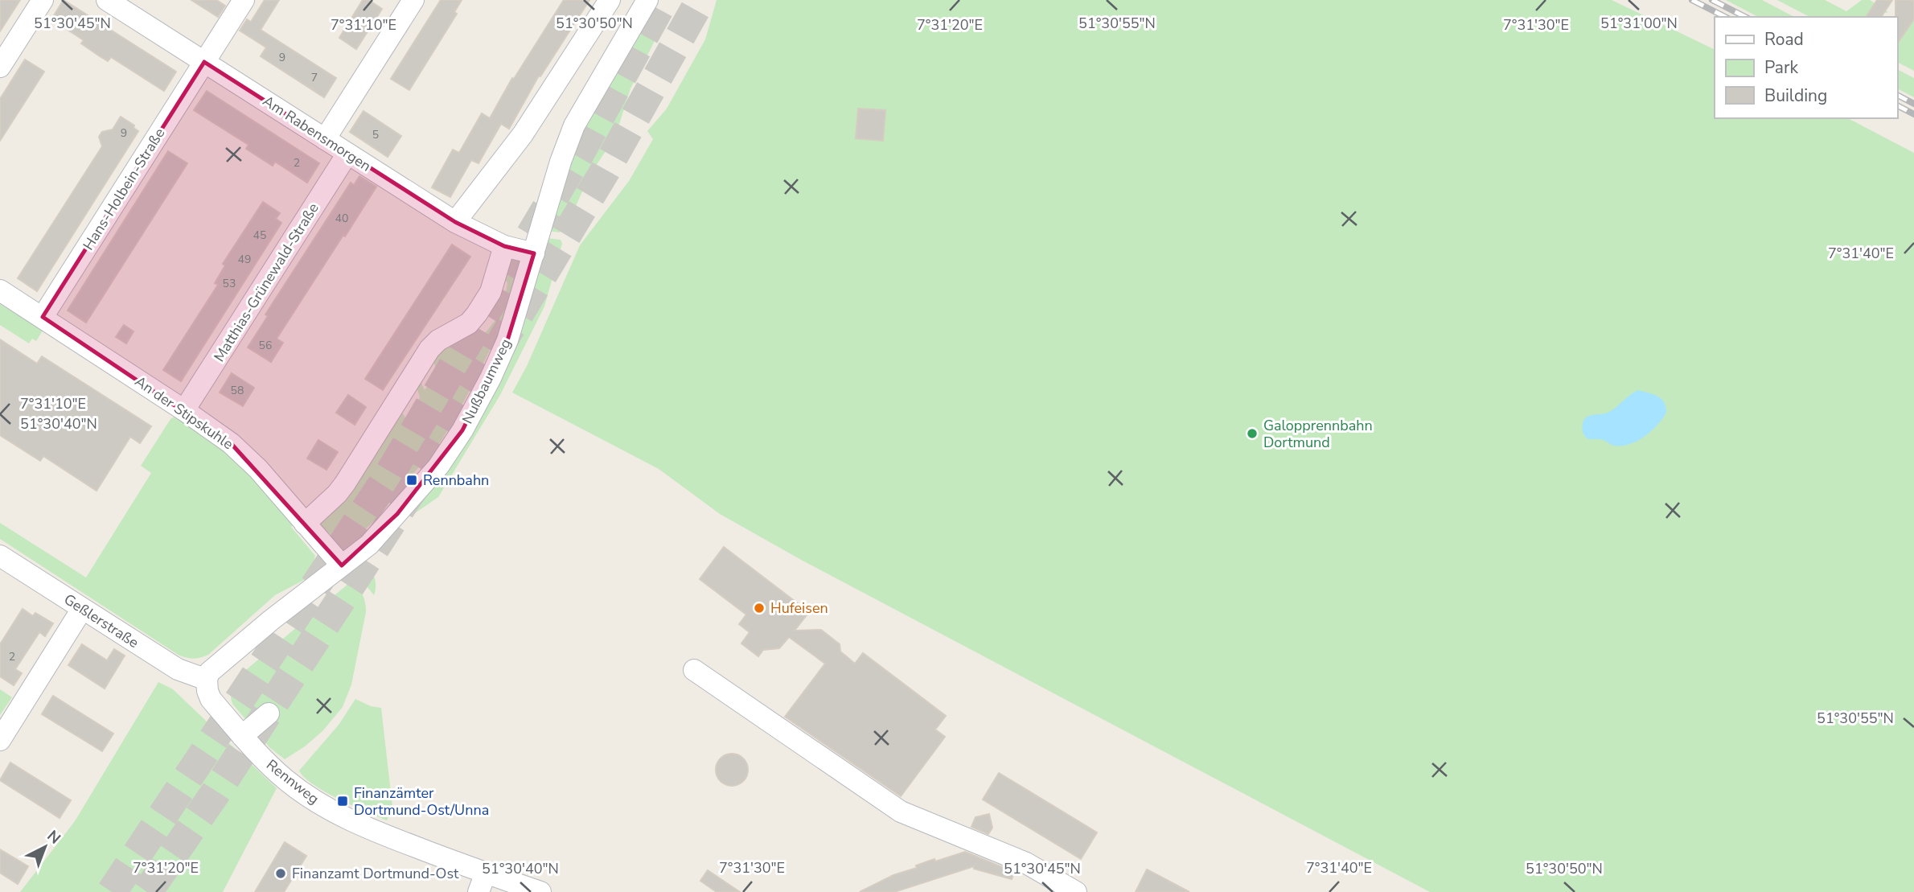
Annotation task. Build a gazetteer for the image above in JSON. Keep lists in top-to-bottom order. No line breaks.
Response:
{"streets":{"street":["Am Rabensmorgen","Hans-Holbein-Straße","Matthias-Grünewald-Straße","Nußbaumweg","An der Stipskuhle","Geßlerstraße","Rennweg"]},"crossings":[["Am Rabensmorgen","Hans-Holbein-Straße"],["Am Rabensmorgen","Matthias-Grünewald-Straße"],["Am Rabensmorgen","Nußbaumweg"],["Hans-Holbein-Straße","An der Stipskuhle"],["Matthias-Grünewald-Straße","An der Stipskuhle"],["Nußbaumweg","An der Stipskuhle"],["Nußbaumweg","Geßlerstraße"],["Nußbaumweg","Rennweg"],["Geßlerstraße","Rennweg"]],"places":{"other":["Galopprennbahn Dortmund","Hufeisen","Finanzamt Dortmund-Ost"],"transit":["Rennbahn","Finanzämter Dortmund-Ost/Unna"]},"house_numbers":["9","7","9","5","2","40","45","49","53","56","58","2"],"legend":["Road","Park","Building"],"north":"top right","coordinates":["51°31'00\"N","51°30'45\"N","51°30'50\"N","51°30'55\"N","7°31'10\"E","7°31'20\"E","7°31'30\"E","7°31'40\"E","51°30'40\"N"]}
